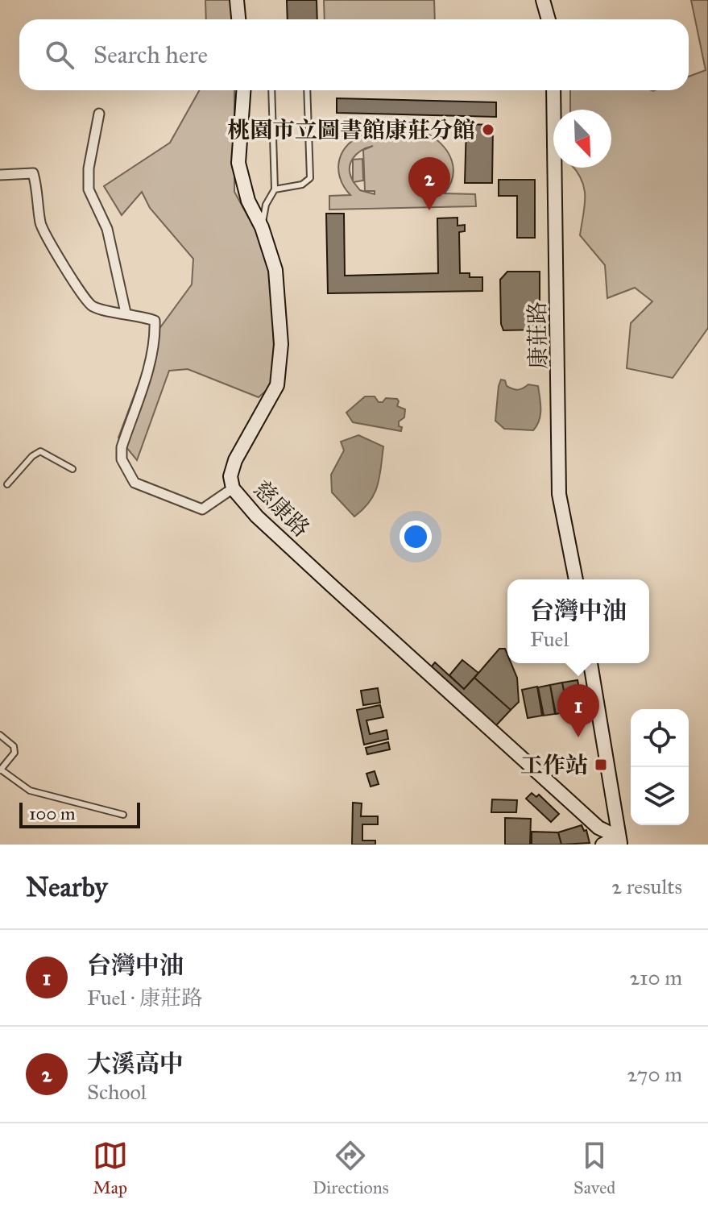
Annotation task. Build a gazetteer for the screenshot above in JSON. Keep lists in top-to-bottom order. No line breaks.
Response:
{"streets":{"street":["康莊路","慈康路"]},"places":{"other":["桃園市立圖書館康莊分館"],"transit":["工作站"]},"scale_bar":"100 m","north":"bottom right","page":{"search":"Search here","pins":["2","1"],"popup":["台灣中油","Fuel"],"scale":"100 m","heading":["Nearby","2 results"],"list":[{"mark":"1","name":"台灣中油","note":"Fuel · 康莊路","value":"210 m"},{"mark":"2","name":"大溪高中","note":"School","value":"270 m"}],"nav":["Map","Directions","Saved"]}}
